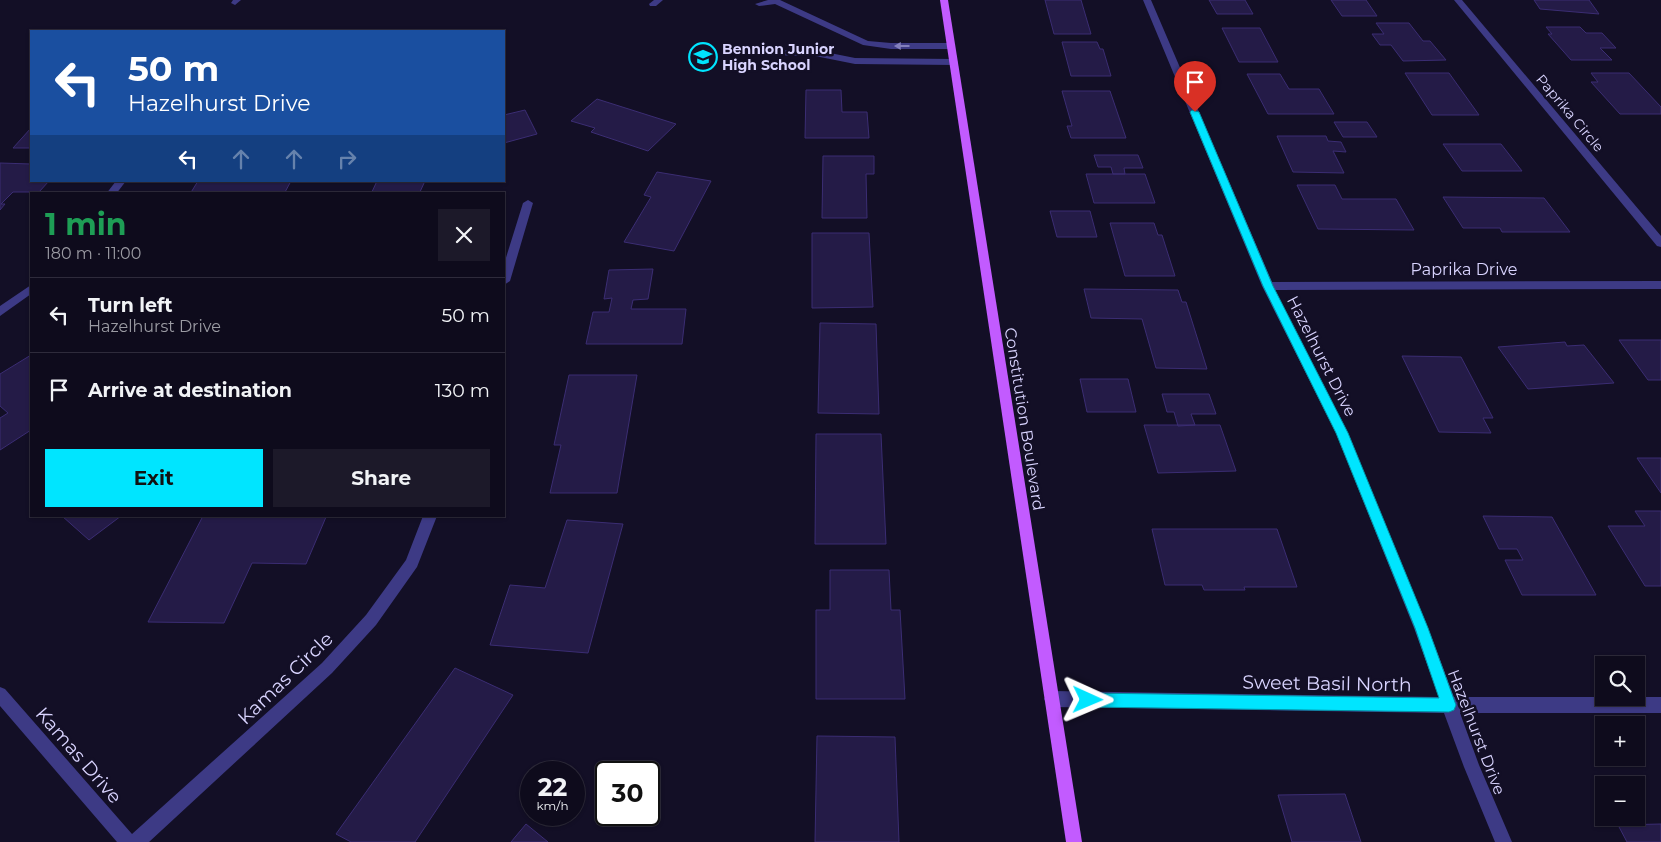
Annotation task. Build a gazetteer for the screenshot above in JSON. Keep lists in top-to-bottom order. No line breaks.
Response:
{"streets":{"main road":["Constitution Boulevard"],"street":["Paprika Circle","Paprika Drive","Hazelhurst Drive","Kamas Circle","Sweet Basil North","Kamas Drive"]},"crossings":[["Paprika Drive","Hazelhurst Drive"],["Hazelhurst Drive","Sweet Basil North"],["Constitution Boulevard","Sweet Basil North"]],"places":{"school or university":["Bennion Junior High School"]},"page":{"turn":["50 m","Hazelhurst Drive"],"heading":["1 min","180 m · 11:00"],"list":[{"name":"Turn left","note":"Hazelhurst Drive","value":"50 m"},{"name":"Arrive at destination","value":"130 m"}],"buttons":["Exit","Share"],"map_buttons":["+","−"],"speed":"22 km/h","limit":"30"}}
